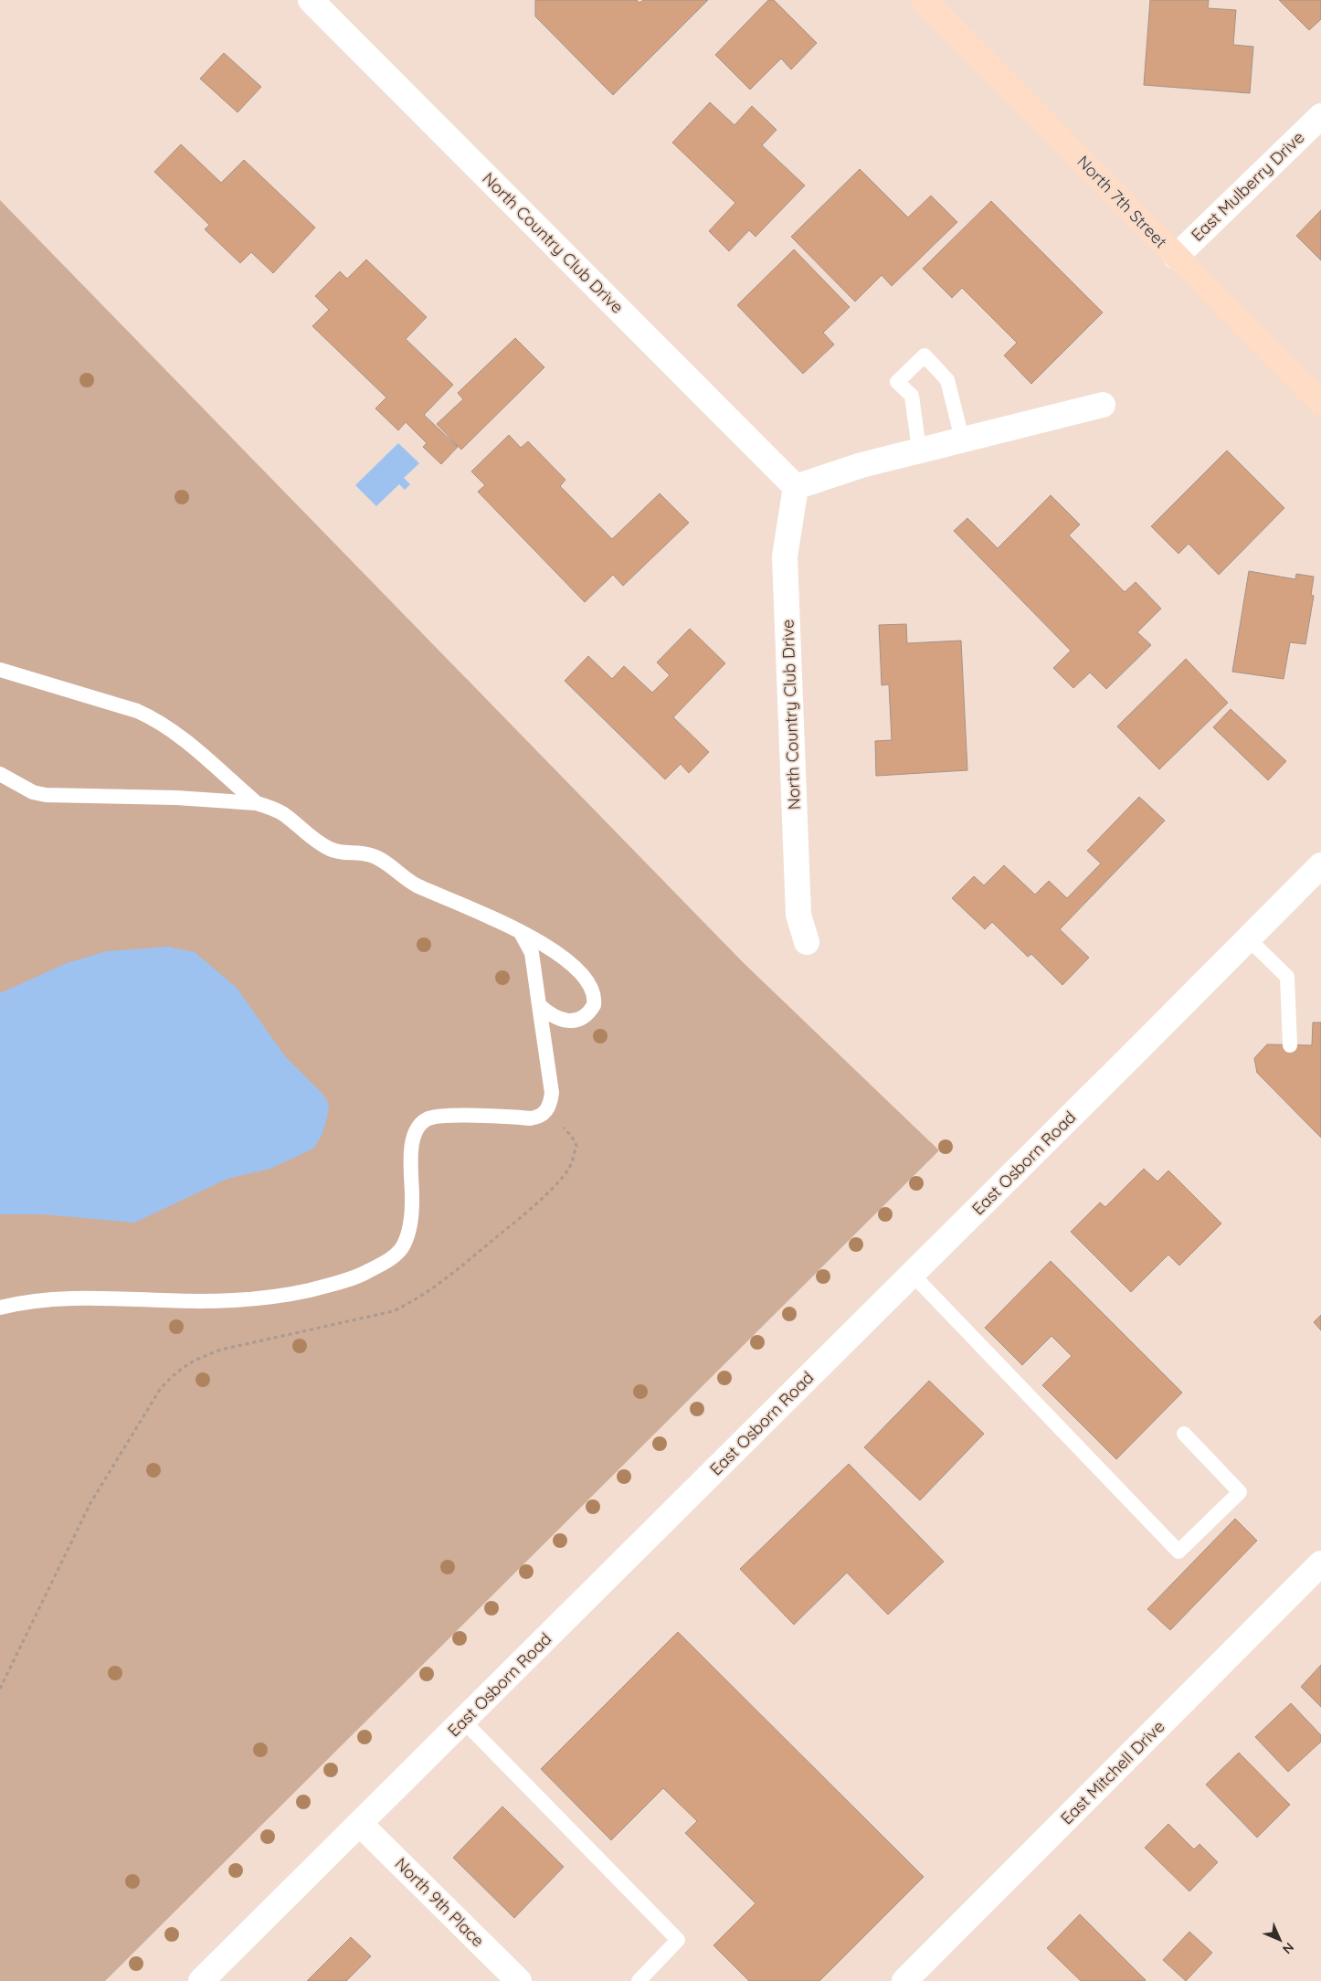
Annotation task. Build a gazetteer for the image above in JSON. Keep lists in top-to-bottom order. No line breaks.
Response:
{"streets":{"main road":["North 7th Street"],"street":["East Mulberry Drive","North Country Club Drive","East Osborn Road","East Mitchell Drive","North 9th Place"]},"crossings":[["East Mulberry Drive","North 7th Street"],["East Osborn Road","North 9th Place"]],"north":"bottom right"}
